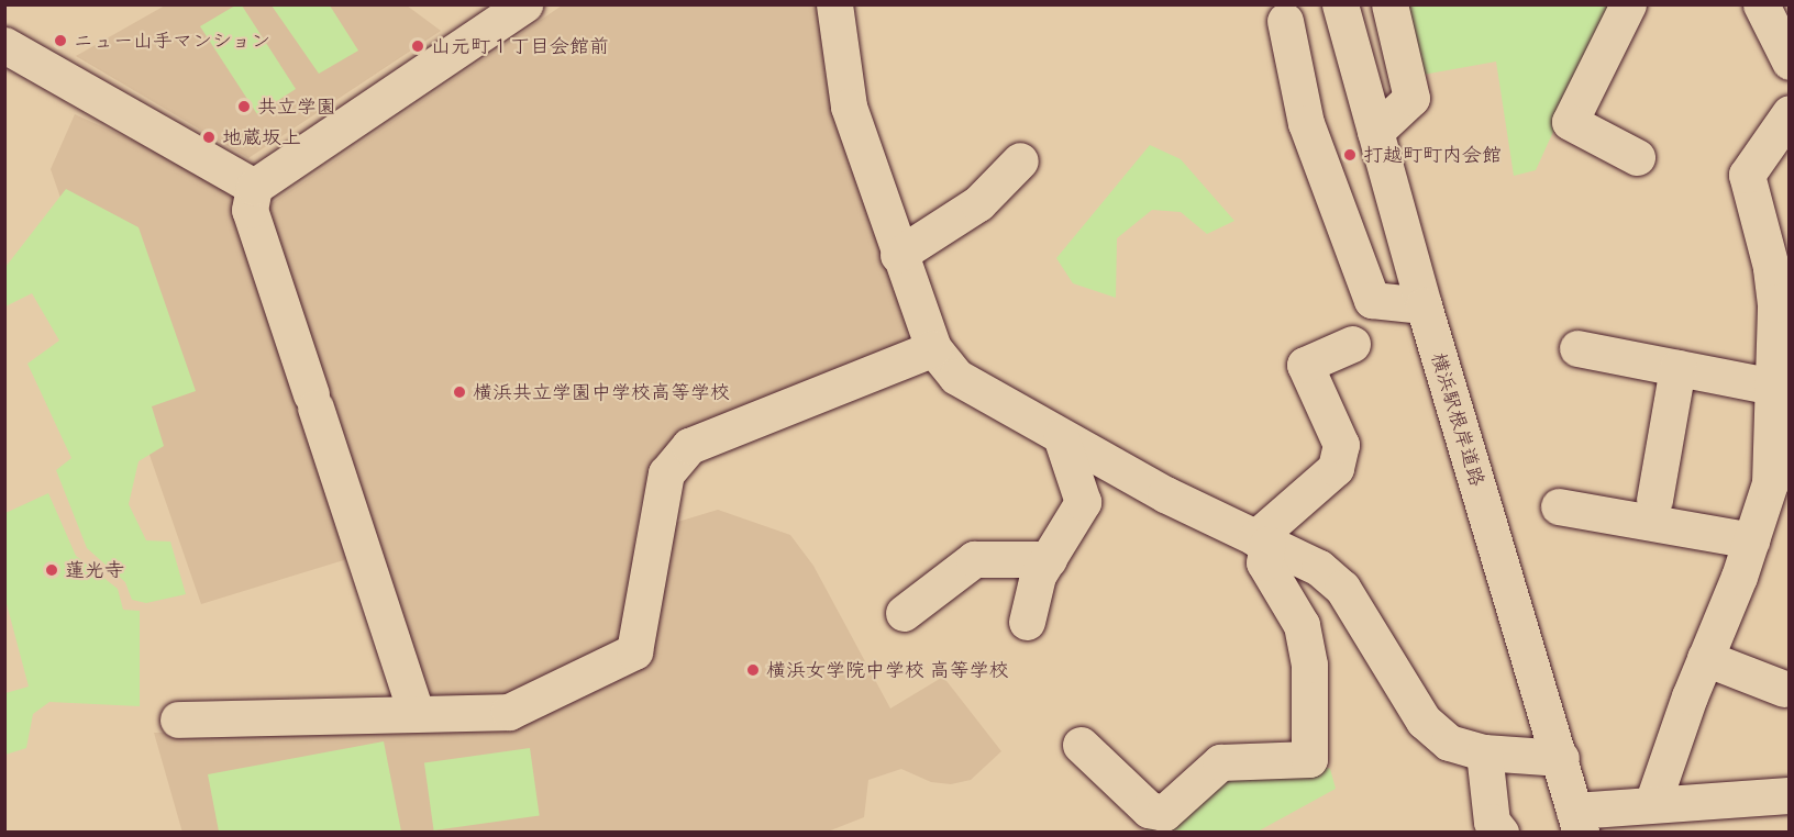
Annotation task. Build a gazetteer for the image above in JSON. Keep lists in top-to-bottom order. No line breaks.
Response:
{"streets":{"street":["横浜駅根岸道路"]},"places":["ニュー山手マンション","山元町１丁目会館前","共立学園","地蔵坂上","打越町町内会館","横浜共立学園中学校高等学校","蓮光寺","横浜女学院中学校 高等学校"]}
